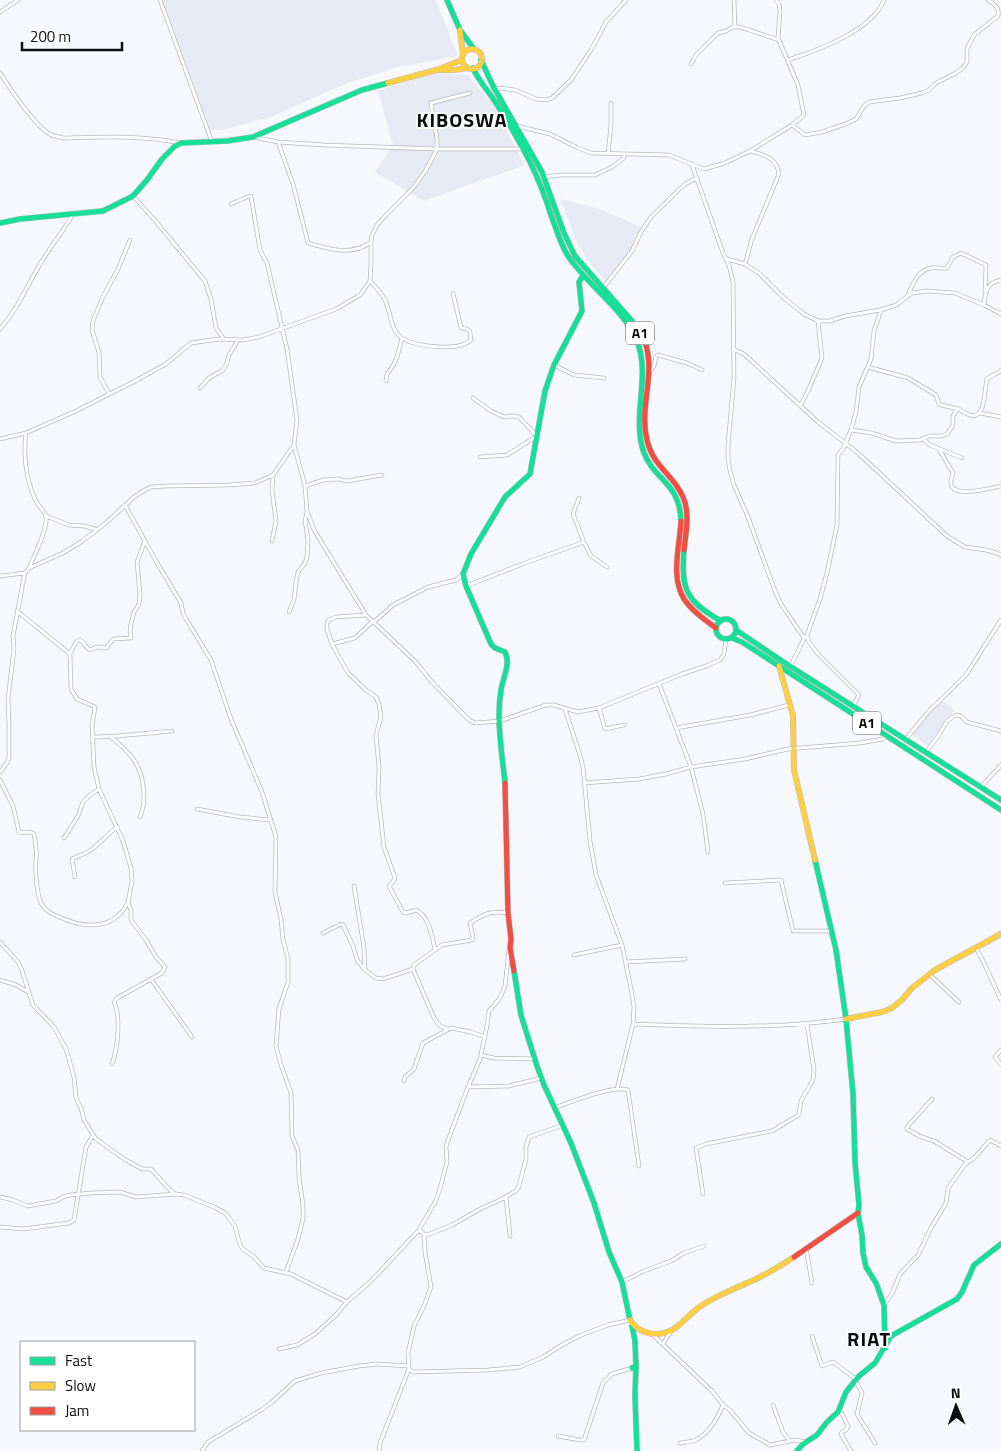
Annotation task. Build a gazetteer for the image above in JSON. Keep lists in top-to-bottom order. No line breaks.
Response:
{"streets":{"main road":["A1"]},"districts":["KIBOSWA","RIAT"],"legend":["Fast","Slow","Jam"],"scale_bar":"200 m","north":"top"}
